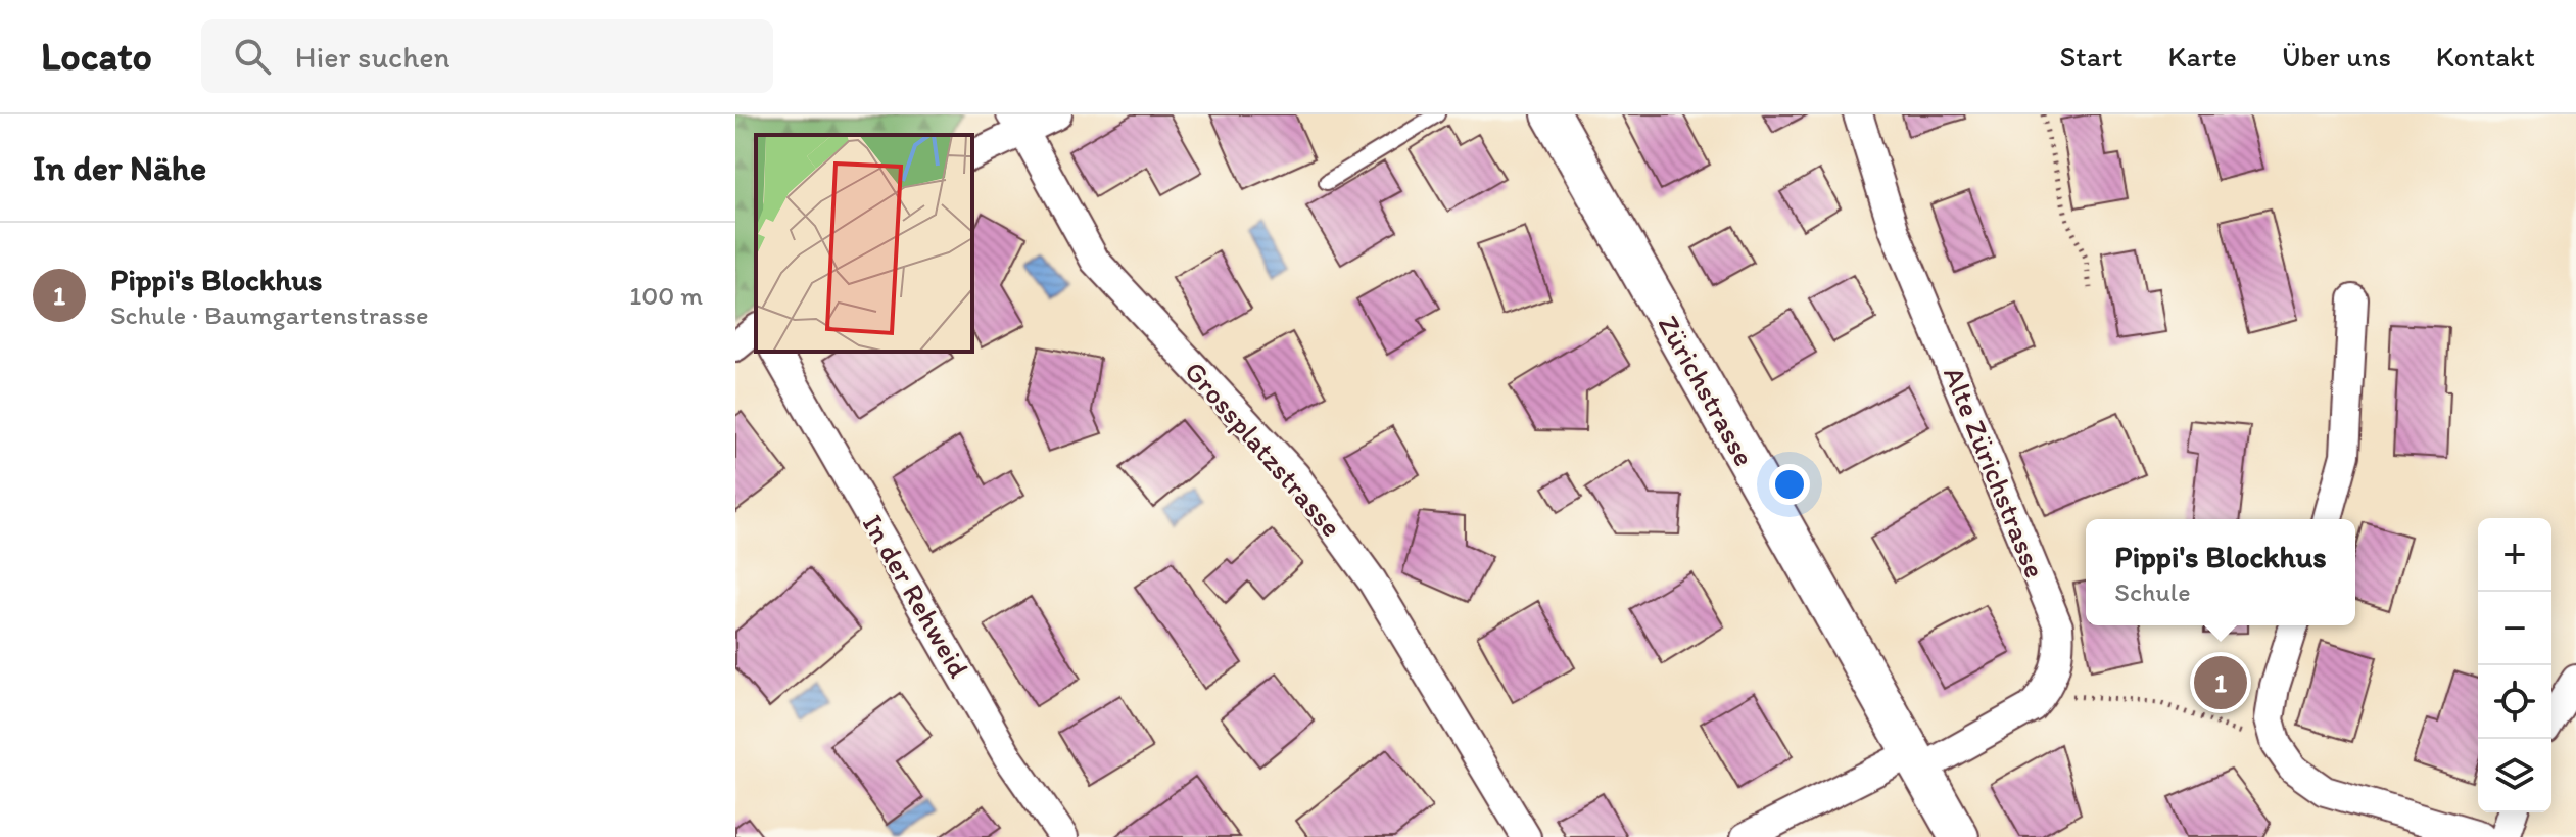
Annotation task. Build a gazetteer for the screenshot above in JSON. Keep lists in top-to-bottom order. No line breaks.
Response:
{"streets":{"street":["Zürichstrasse","Grossplatzstrasse","Alte Zürichstrasse","In der Rehweid"]},"crossings":[["Zürichstrasse","Alte Zürichstrasse"]],"page":{"header":"Locato","search":"Hier suchen","nav":["Start","Karte","Über uns","Kontakt"],"heading":"In der Nähe","list":[{"mark":"1","name":"Pippi's Blockhus","note":"Schule · Baumgartenstrasse","value":"100 m"}],"map_buttons":["+","−"],"popup":["Pippi's Blockhus","Schule"],"pins":"1"}}
